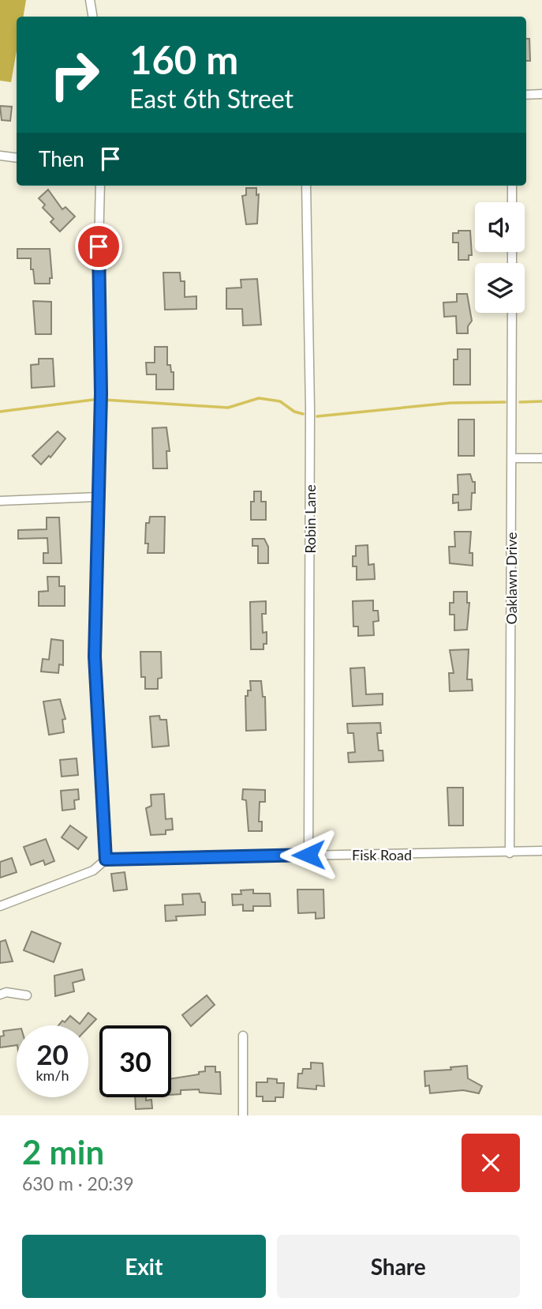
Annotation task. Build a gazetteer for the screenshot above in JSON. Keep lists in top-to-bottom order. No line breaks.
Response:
{"streets":{"street":["Robin Lane","Oaklawn Drive","Fisk Road"]},"crossings":[["Robin Lane","Fisk Road"],["Oaklawn Drive","Fisk Road"]],"page":{"turn":["160 m","East 6th Street"],"then":"Then","speed":"20 km/h","limit":"30","heading":["2 min","630 m · 20:39"],"buttons":["Exit","Share"]}}
